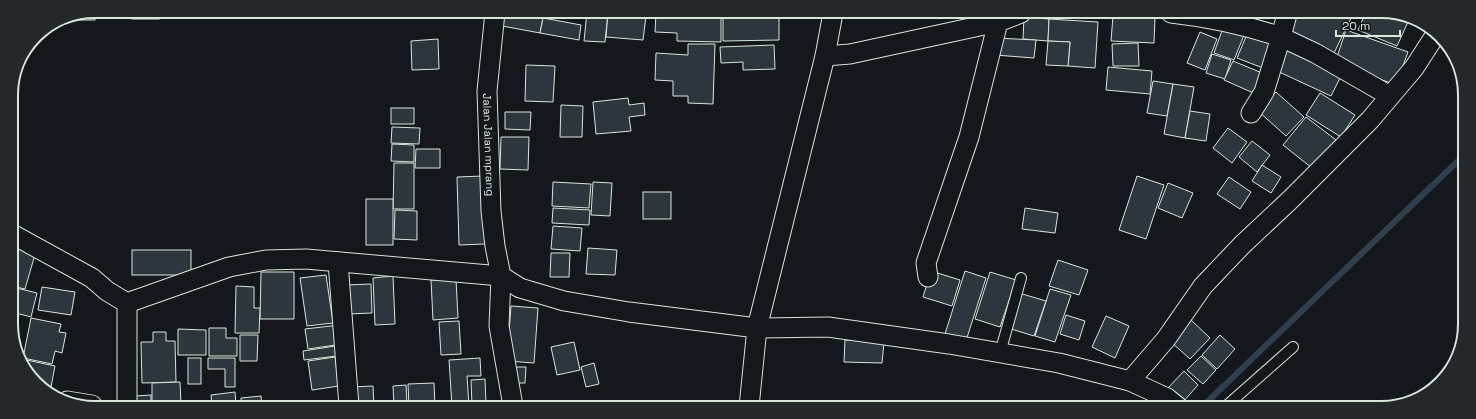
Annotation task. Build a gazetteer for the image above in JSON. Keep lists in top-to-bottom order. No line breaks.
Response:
{"streets":{"street":["Jalan Jalan mprang"]},"scale_bar":"20 m"}
